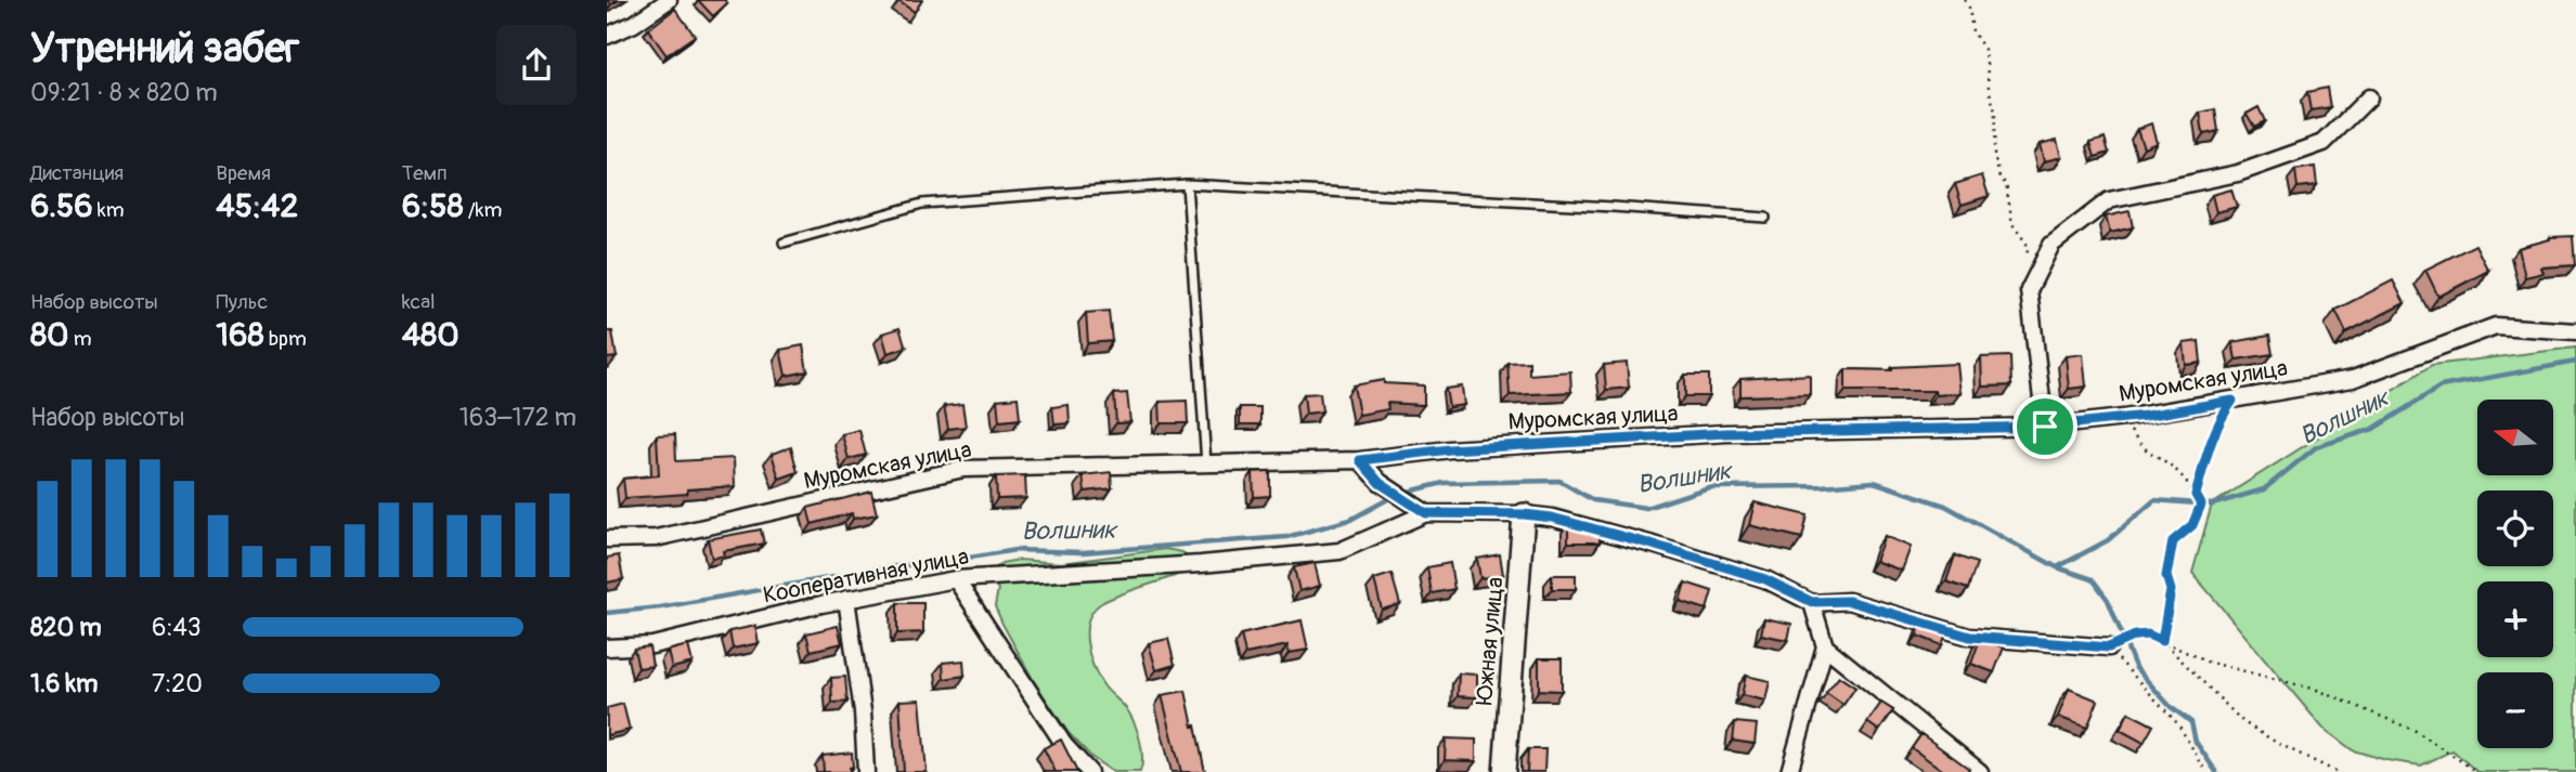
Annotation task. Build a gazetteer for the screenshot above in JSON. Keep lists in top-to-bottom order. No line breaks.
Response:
{"streets":{"street":["Муромская улица","Кооперативная улица","Южная улица"]},"crossings":[["Кооперативная улица","Южная улица"]],"water":["Волшник"],"north":"left","page":{"heading":["Утренний забег","09:21 · 8 × 820 m"],"stats":[["Дистанция","6.56 km"],["Время","45:42"],["Темп","6:58 /km"],["Набор высоты","80 m"],["Пульс","168 bpm"],["kcal","480"]],"chart":["Набор высоты","163–172 m"],"map_buttons":["+","−"],"list":[{"name":"820 m","note":"6:43"},{"name":"1.6 km","note":"7:20"}]}}
